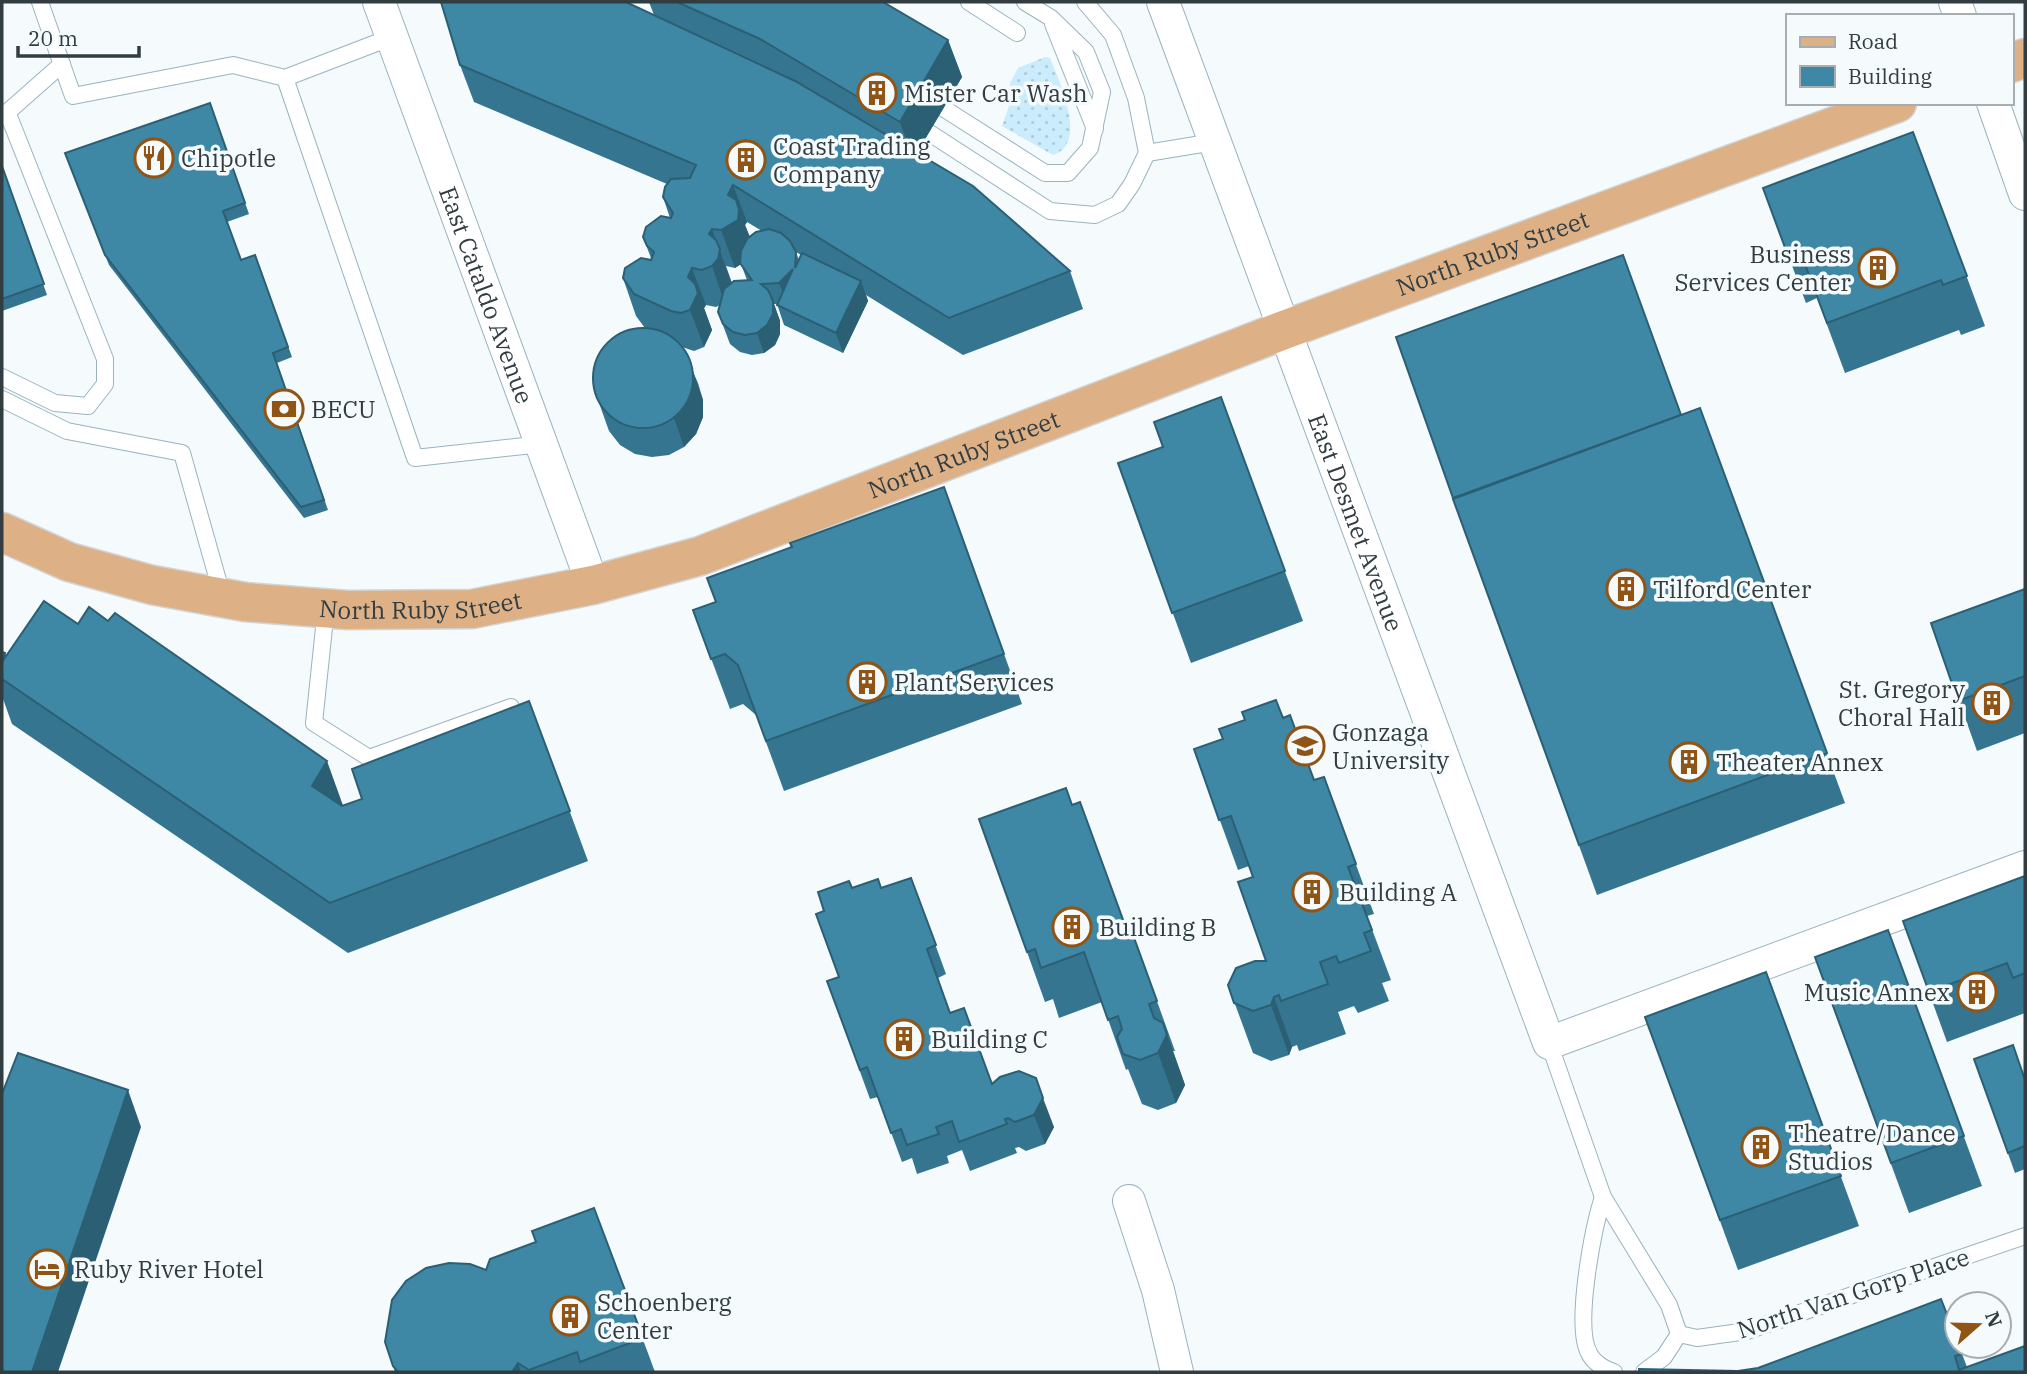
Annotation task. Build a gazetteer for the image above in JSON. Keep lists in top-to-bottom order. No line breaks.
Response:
{"streets":{"main road":["North Ruby Street"],"street":["East Cataldo Avenue","East Desmet Avenue"],"lane":["North Van Gorp Place"]},"crossings":[["North Ruby Street","East Cataldo Avenue"],["North Ruby Street","East Desmet Avenue"]],"places":{"building":["Mister Car Wash","Coast Trading Company","Business Services Center","Tilford Center","Plant Services","St. Gregory Choral Hall","Theater Annex","Building A","Building B","Music Annex","Building C","Theatre/Dance Studios","Schoenberg Center"],"restaurant":["Chipotle"],"bank":["BECU"],"school or university":["Gonzaga University"],"hotel":["Ruby River Hotel"]},"legend":["Road","Building"],"scale_bar":"20 m","north":"right"}
